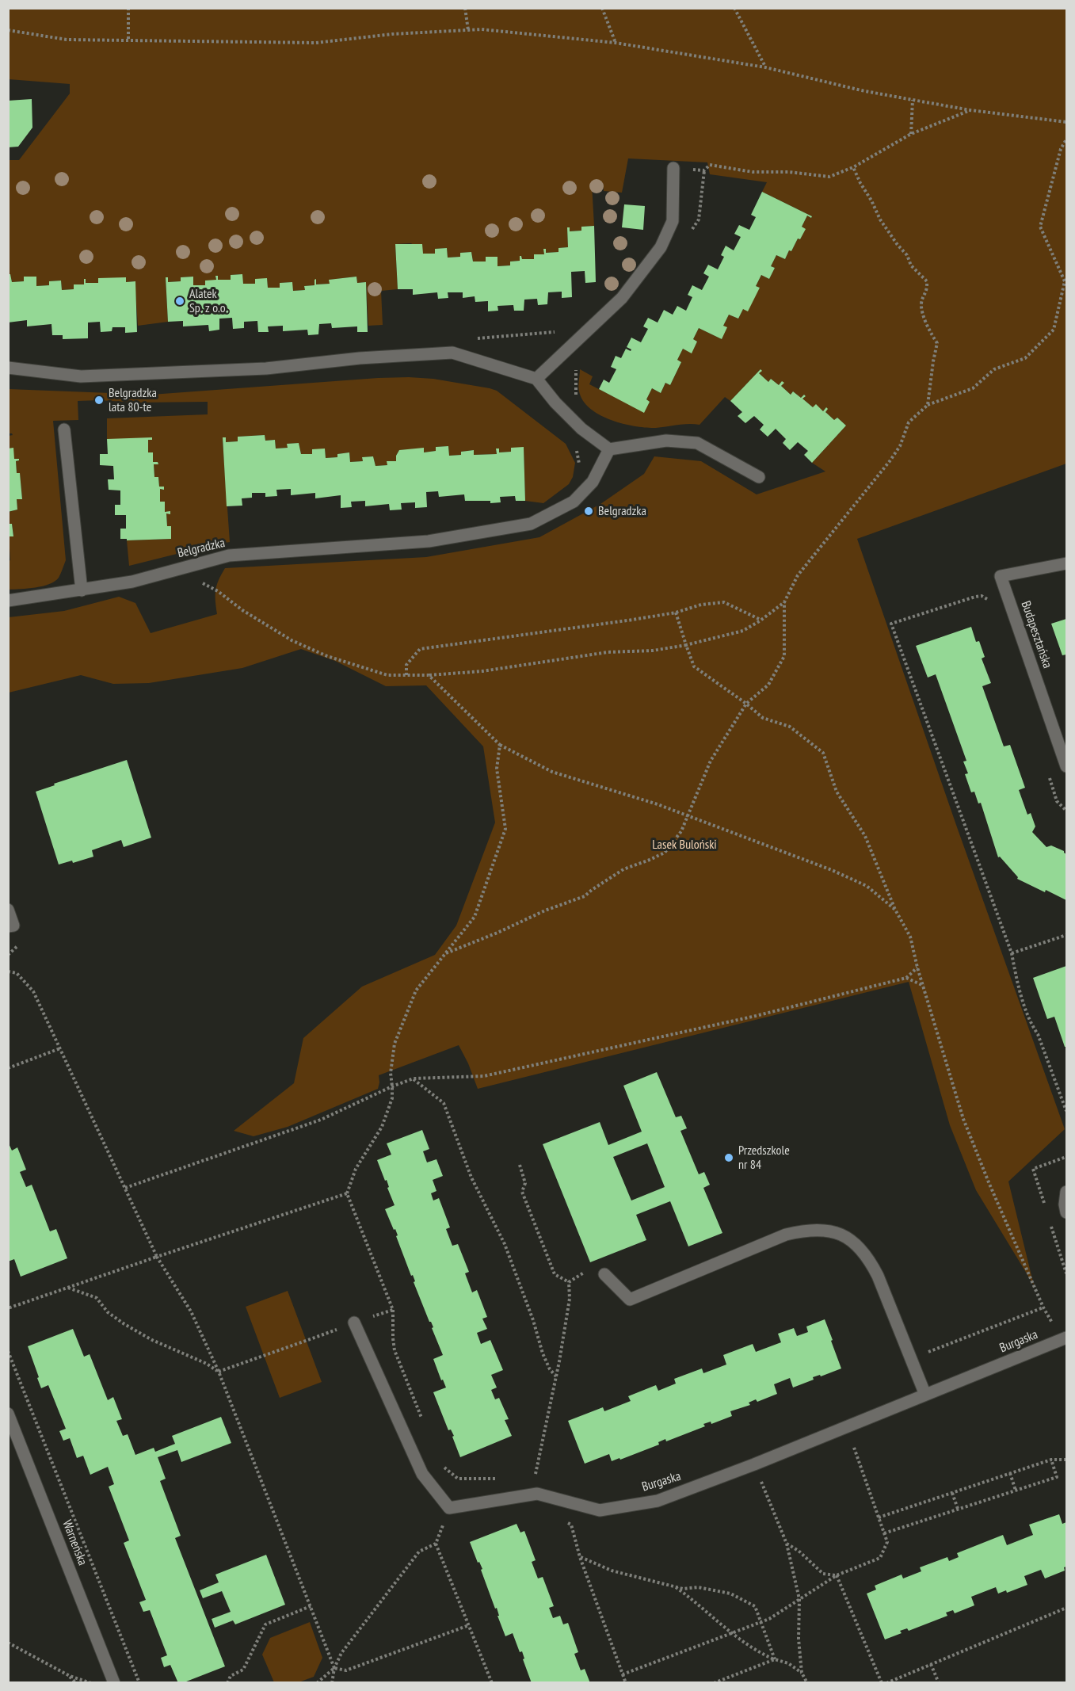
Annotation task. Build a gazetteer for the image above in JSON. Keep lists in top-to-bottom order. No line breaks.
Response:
{"streets":{"street":["Belgradzka","Budapesztańska","Burgaska","Warneńska"]},"parks":["Lasek Buloński"],"places":["Alatek Sp. z o.o.","Belgradzka lata 80-te","Belgradzka","Przedszkole nr 84"]}
